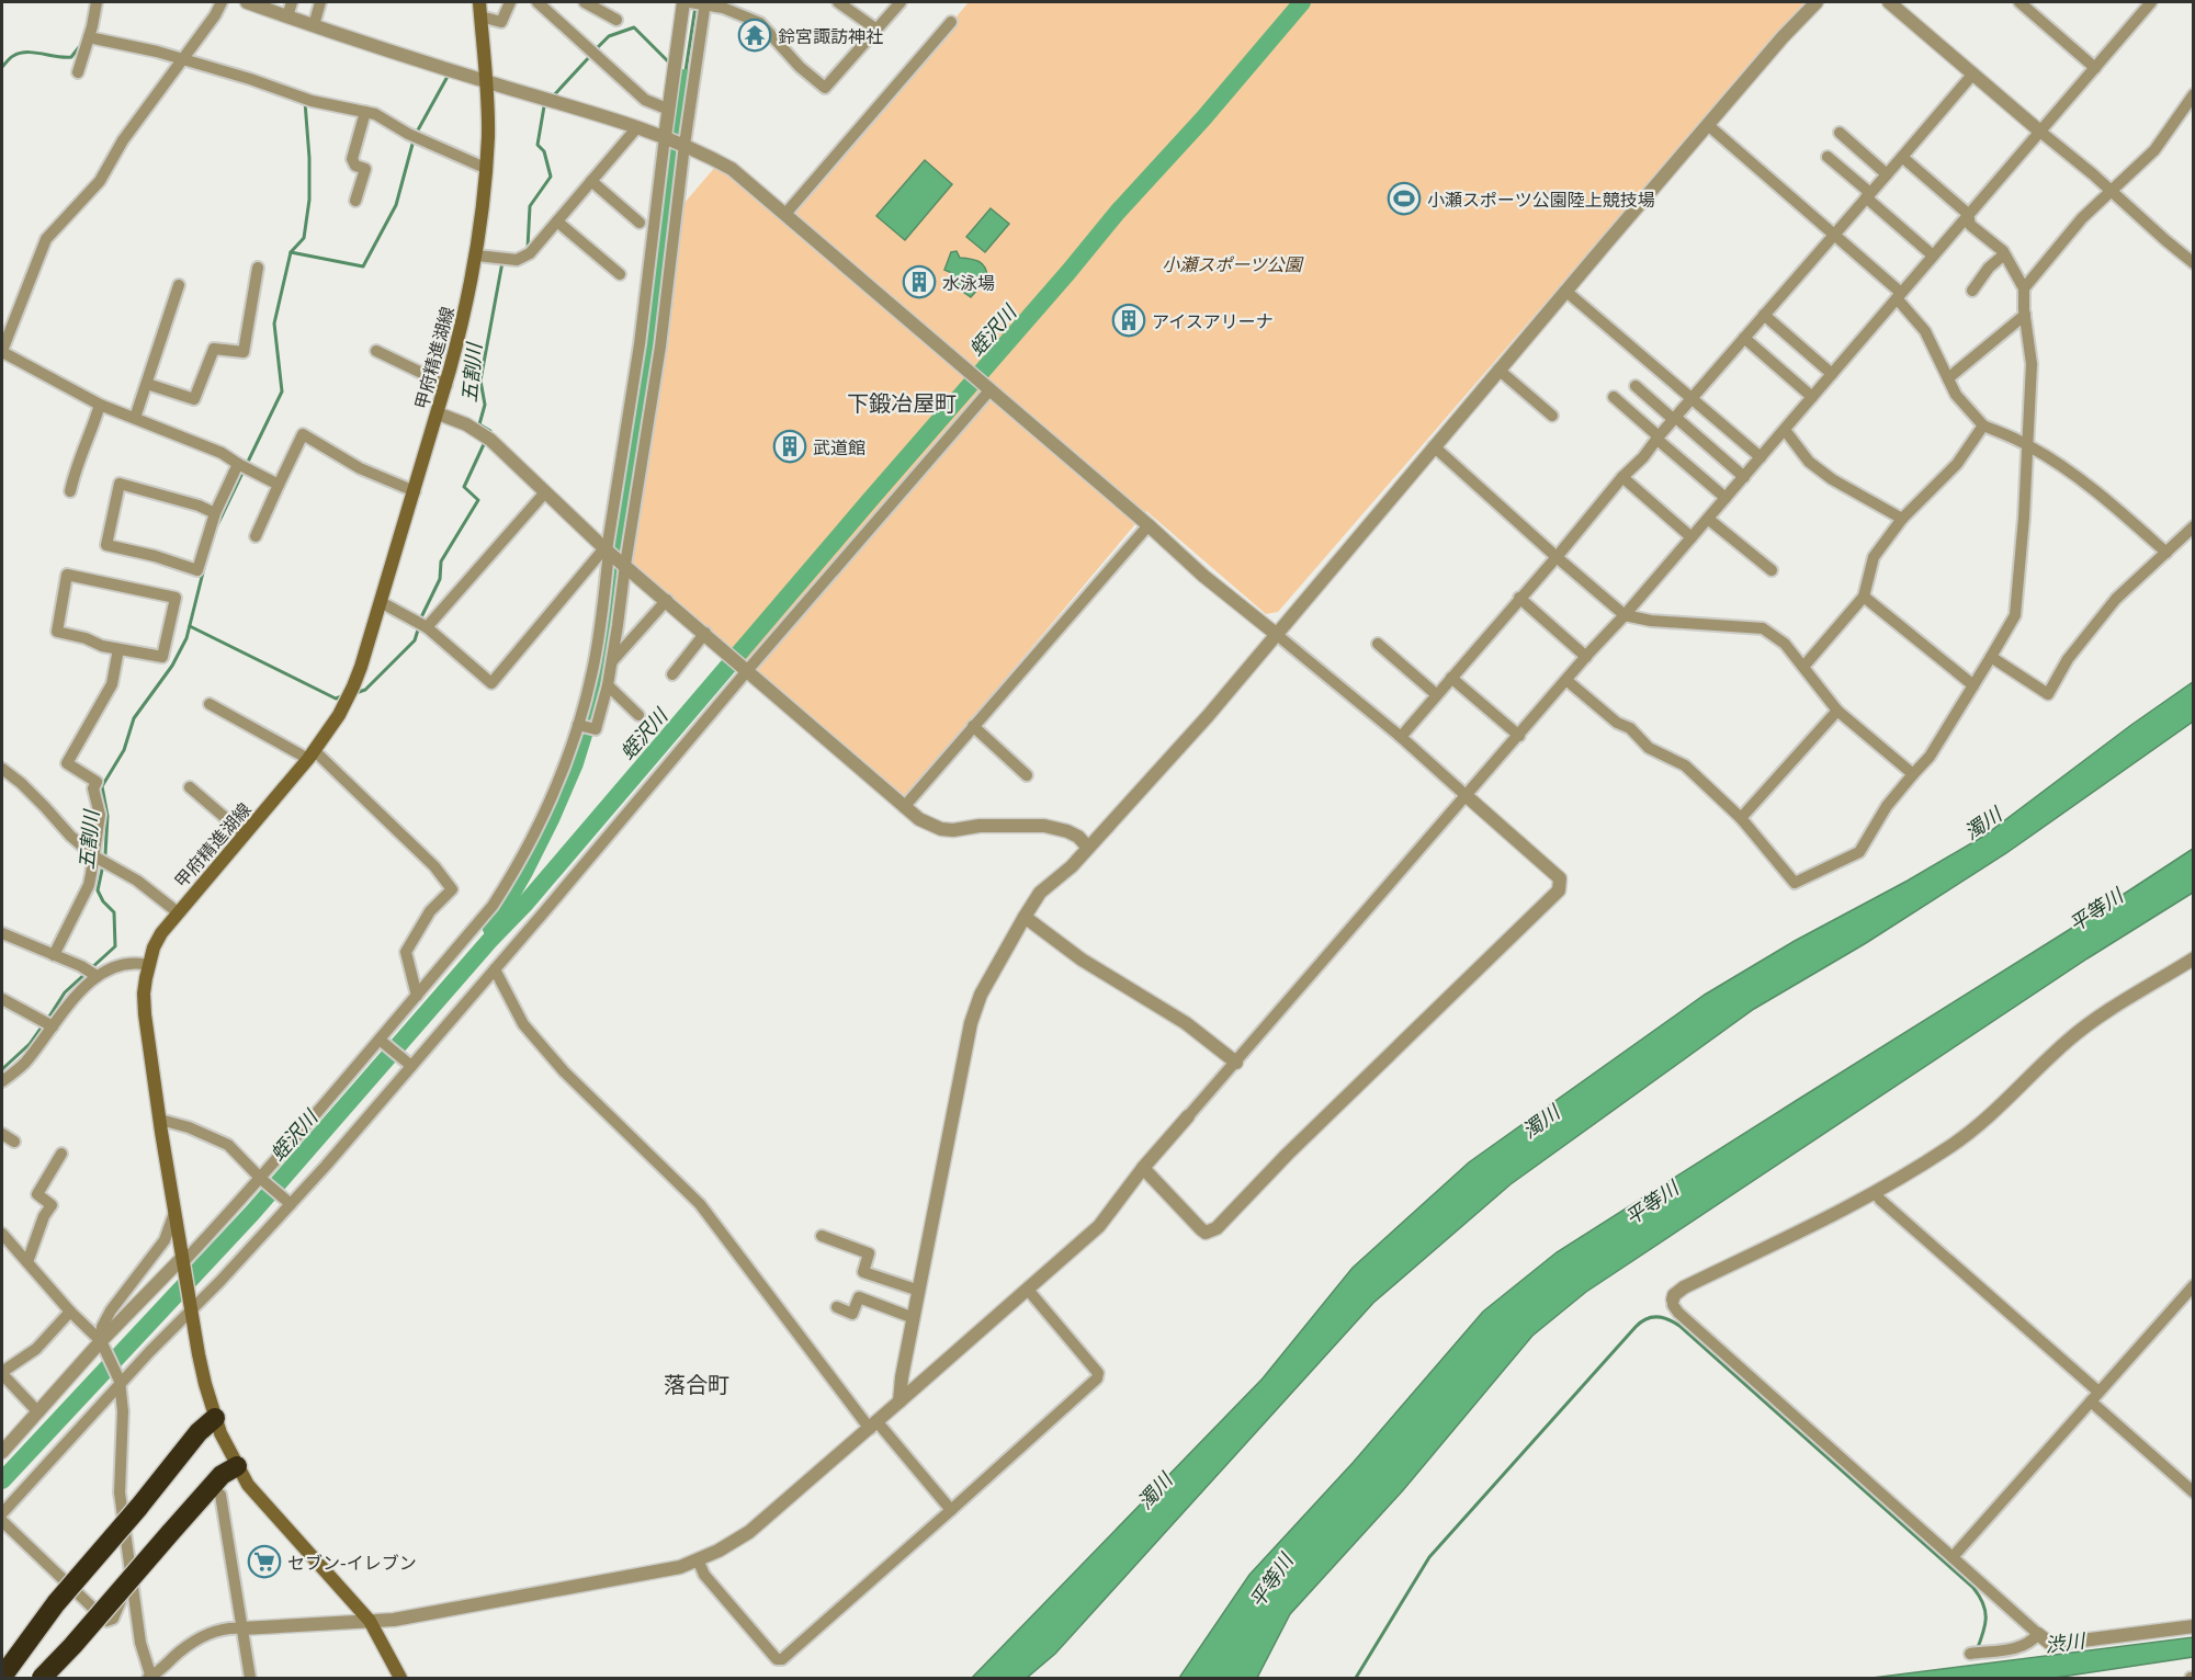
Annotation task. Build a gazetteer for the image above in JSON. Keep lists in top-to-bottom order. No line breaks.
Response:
{"streets":{"main road":["甲府精進湖線"]},"districts":["下鍛冶屋町","落合町"],"water":["蛭沢川","五割川","濁川","平等川","渋川"],"parks":["小瀬スポーツ公園"],"places":{"temple":["鈴宮諏訪神社"],"sports":["小瀬スポーツ公園陸上競技場"],"building":["水泳場","アイスアリーナ","武道館"],"supermarket":["セブン-イレブン"]}}
